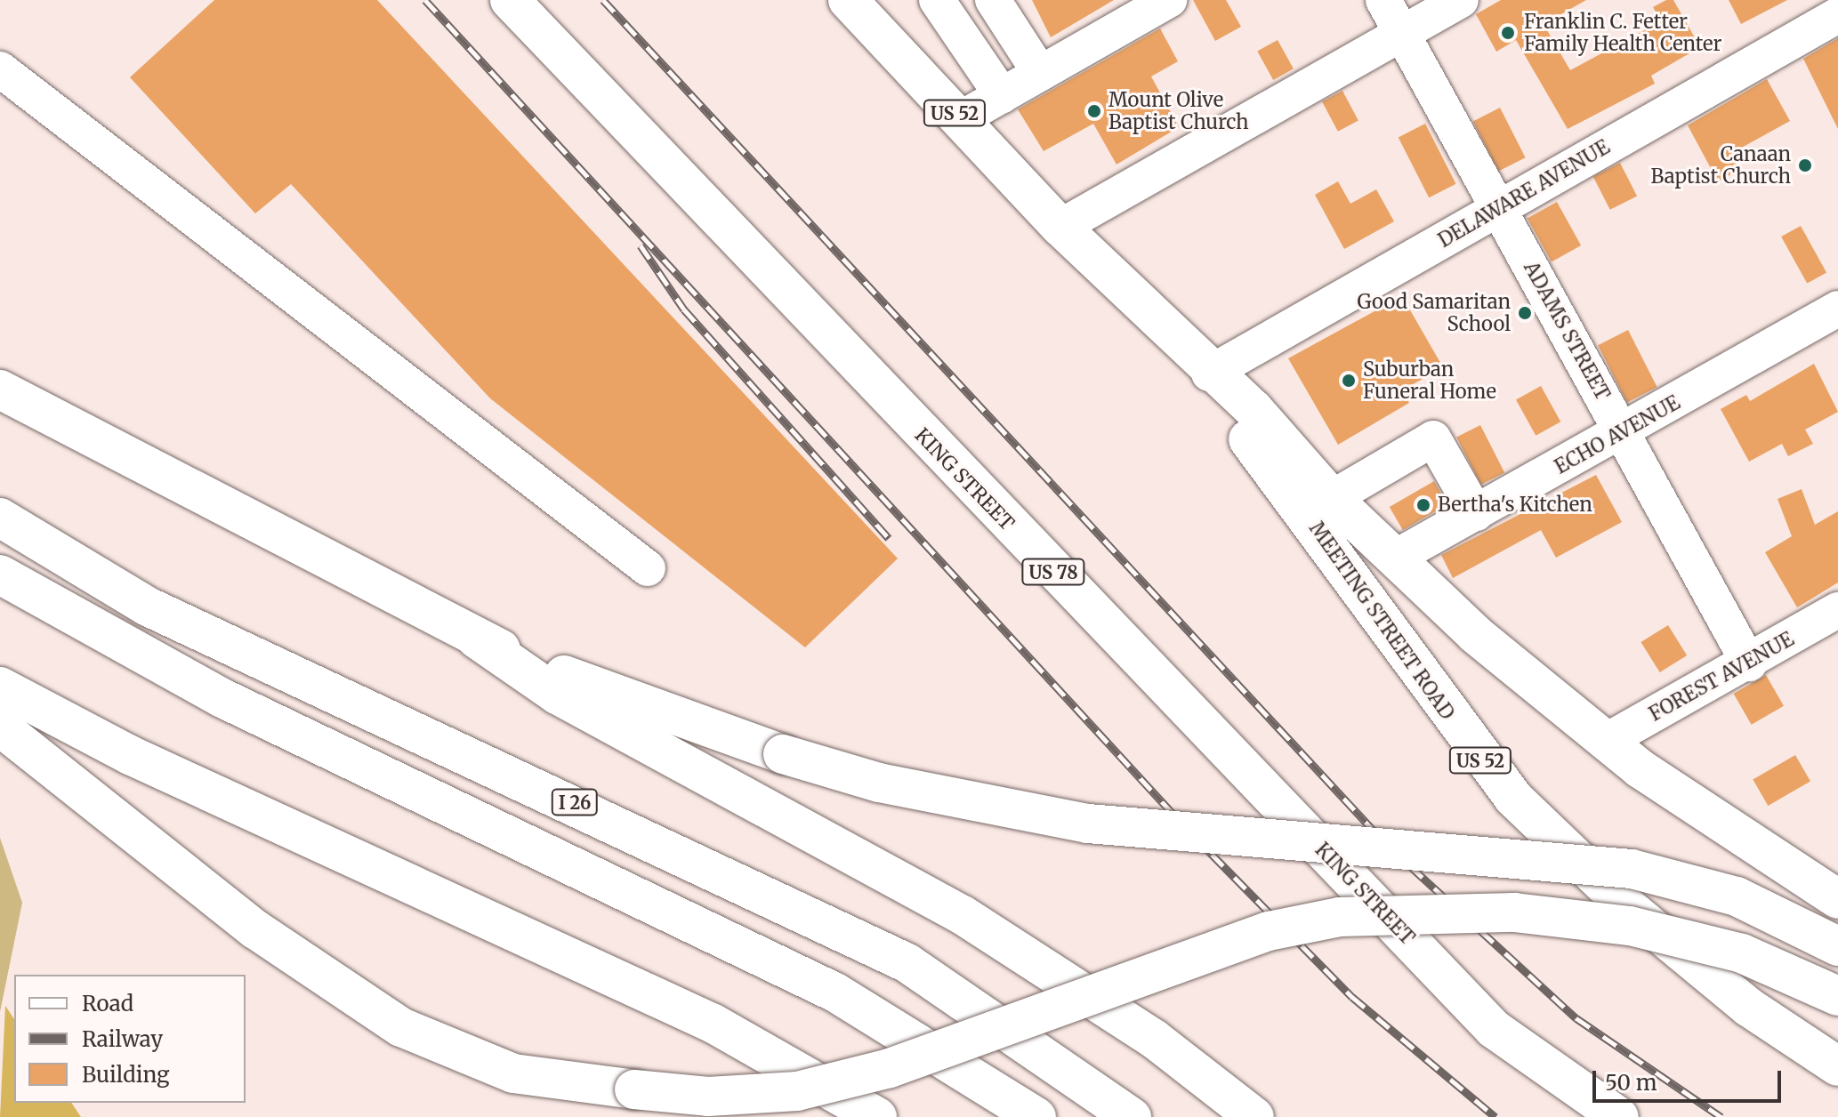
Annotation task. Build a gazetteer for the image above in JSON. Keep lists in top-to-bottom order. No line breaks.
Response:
{"streets":{"main road":["US 52","KING STREET","US 78","MEETING STREET ROAD","I 26"],"street":["DELAWARE AVENUE","ADAMS STREET","ECHO AVENUE","FOREST AVENUE"]},"crossings":[["DELAWARE AVENUE","ADAMS STREET"],["DELAWARE AVENUE","MEETING STREET ROAD"],["ADAMS STREET","ECHO AVENUE"],["ADAMS STREET","FOREST AVENUE"],["ECHO AVENUE","MEETING STREET ROAD"],["MEETING STREET ROAD","FOREST AVENUE"]],"places":["Franklin C. Fetter Family Health Center","Mount Olive Baptist Church","Canaan Baptist Church","Good Samaritan School","Suburban Funeral Home","Bertha's Kitchen"],"legend":["Road","Railway","Building"],"scale_bar":"50 m"}
